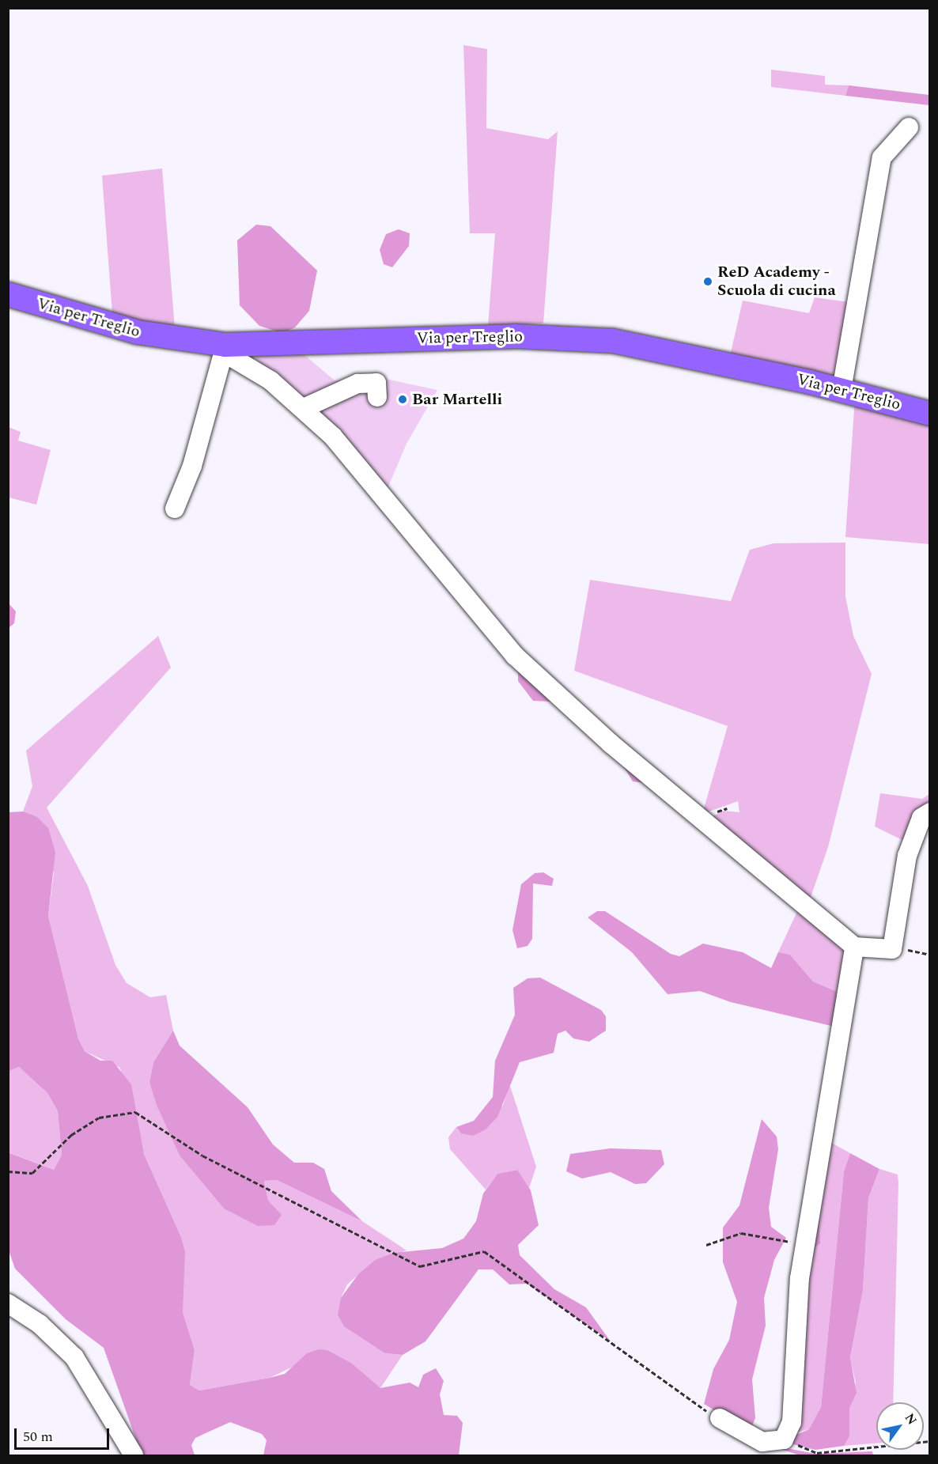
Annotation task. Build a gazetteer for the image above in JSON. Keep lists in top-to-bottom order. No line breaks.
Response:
{"streets":{"main road":["Via per Treglio"]},"places":["ReD Academy - Scuola di cucina","Bar Martelli"],"scale_bar":"50 m","north":"top right"}
